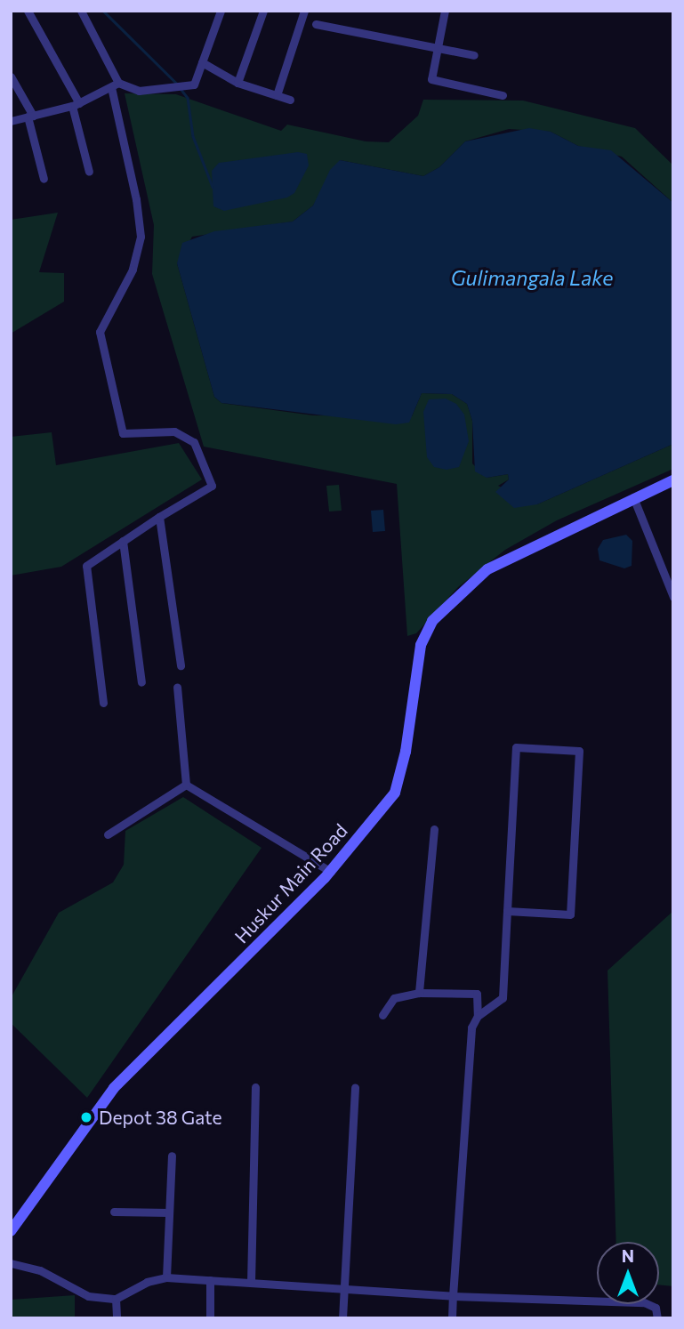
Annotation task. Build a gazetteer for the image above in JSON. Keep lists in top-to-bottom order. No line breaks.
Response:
{"streets":{"main road":["Huskur Main Road"]},"water":["Gulimangala Lake"],"places":["Depot 38 Gate"],"north":"top"}
